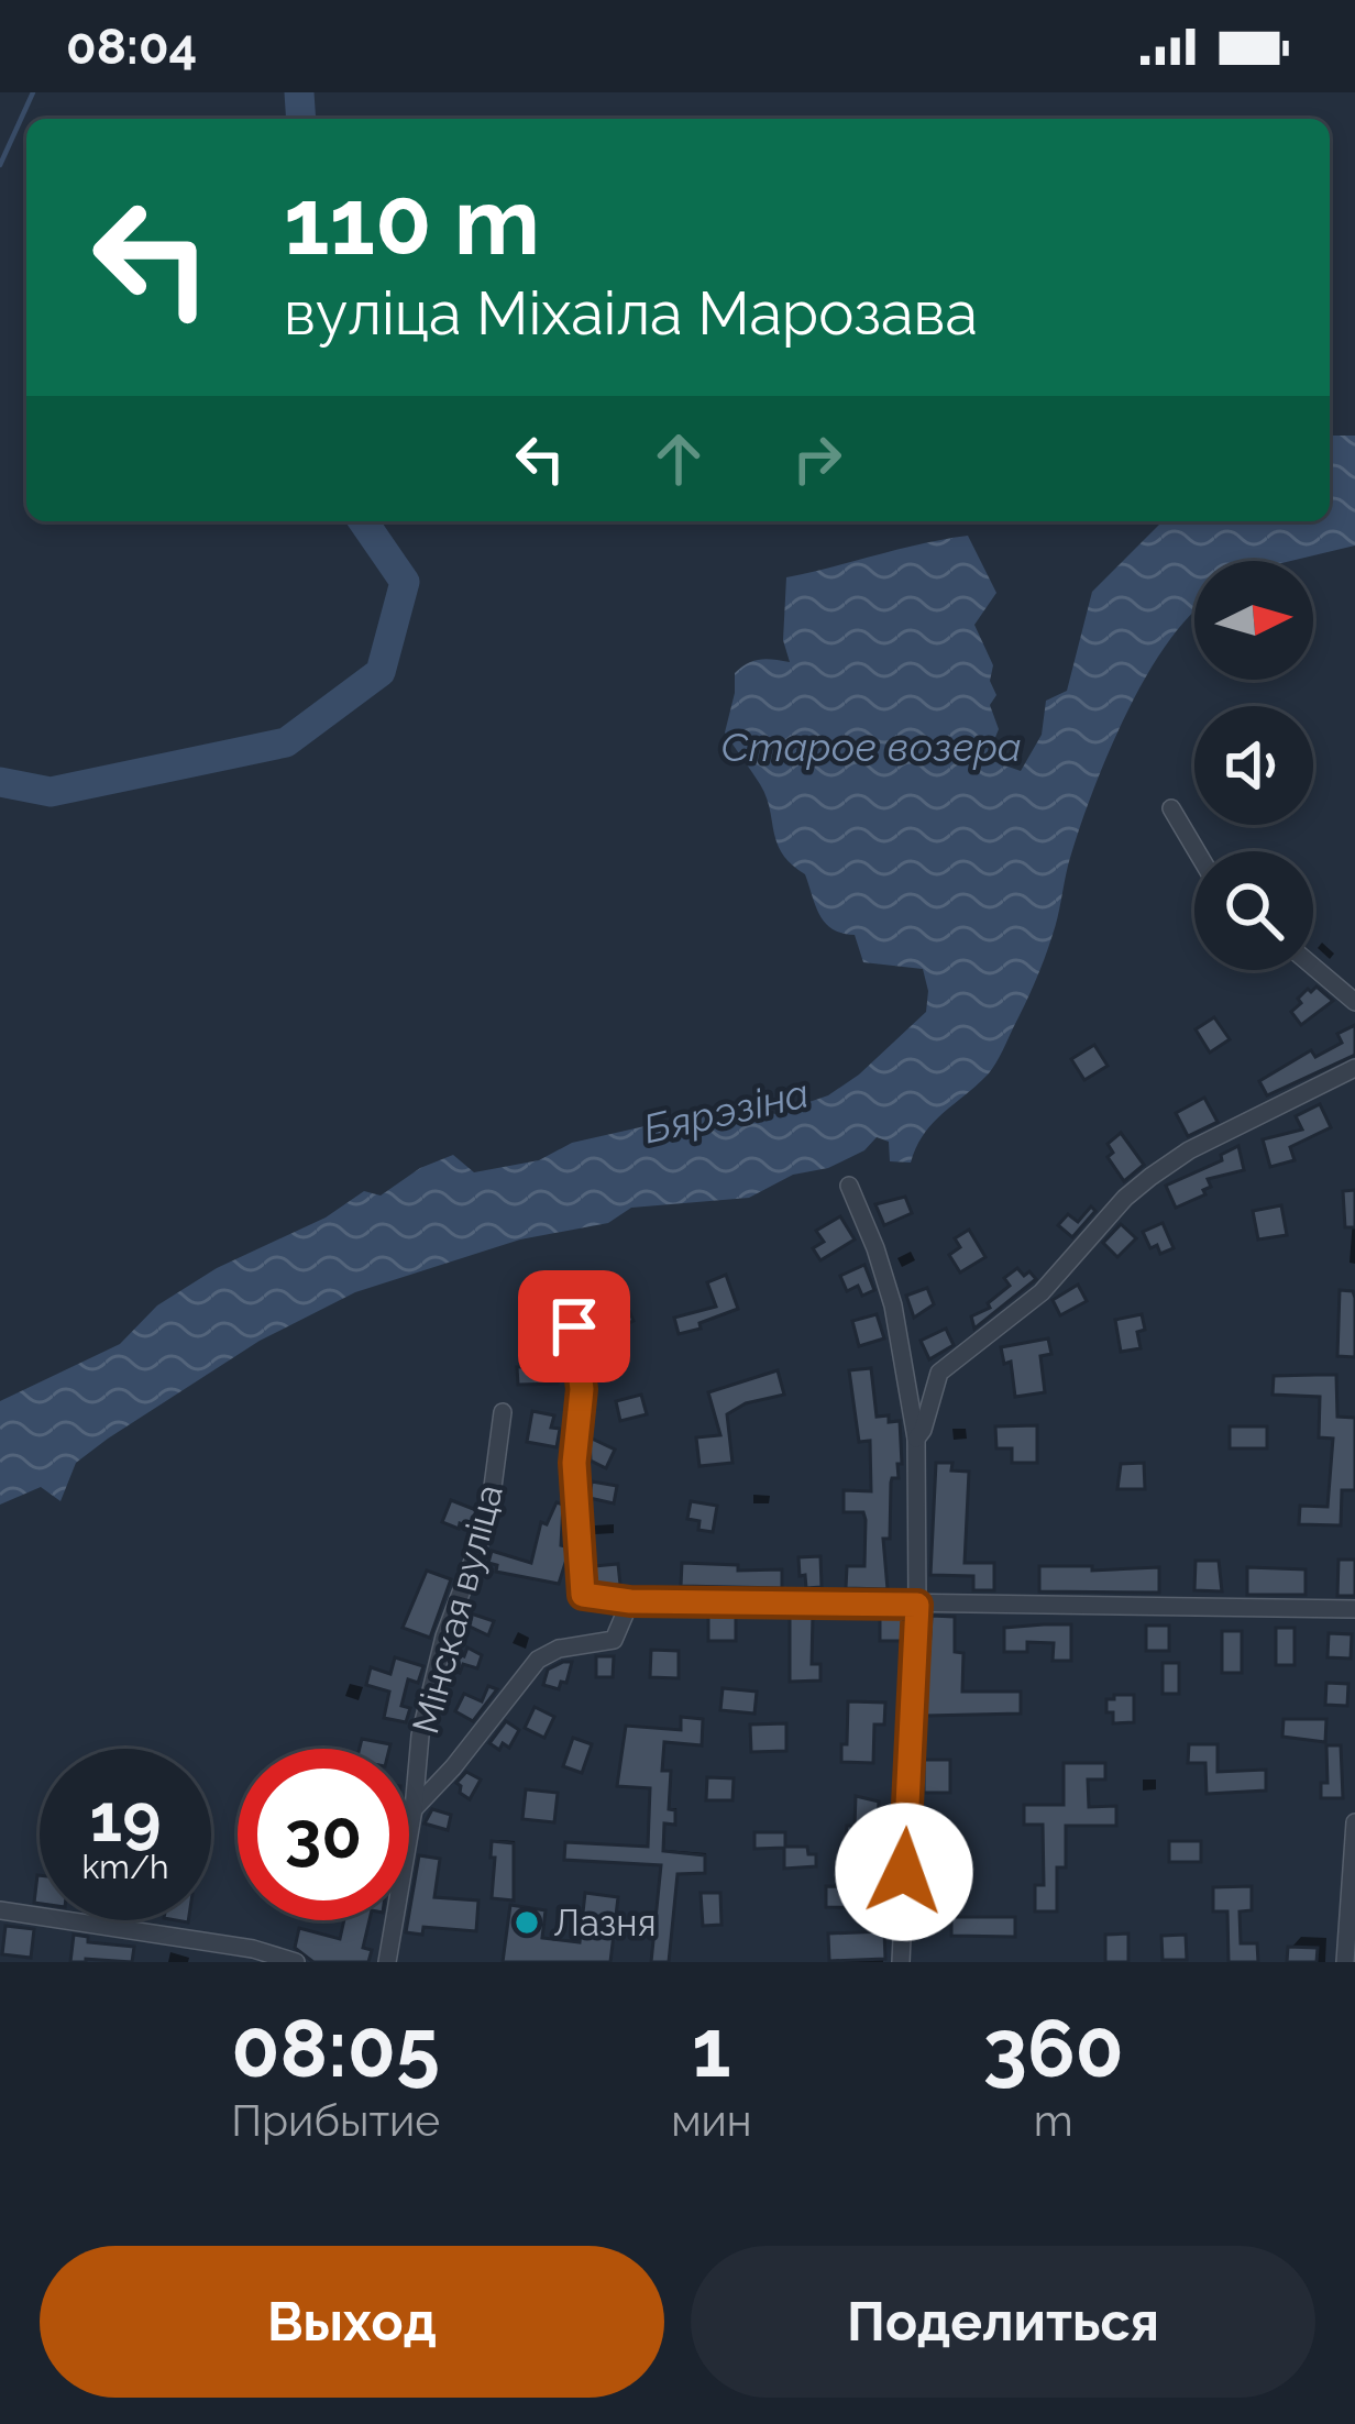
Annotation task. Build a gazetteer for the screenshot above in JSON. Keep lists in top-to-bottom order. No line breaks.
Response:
{"streets":{"street":["Мінская вуліца"]},"water":["Старое возера","Бярэзіна"],"places":["Лазня"],"north":"right","page":{"status":"08:04","turn":["110 m","вуліца Міхаіла Марозава"],"speed":"19 km/h","limit":"30","eta":["08:05","Прибытие","1","мин","360","m"],"buttons":["Выход","Поделиться"]}}
